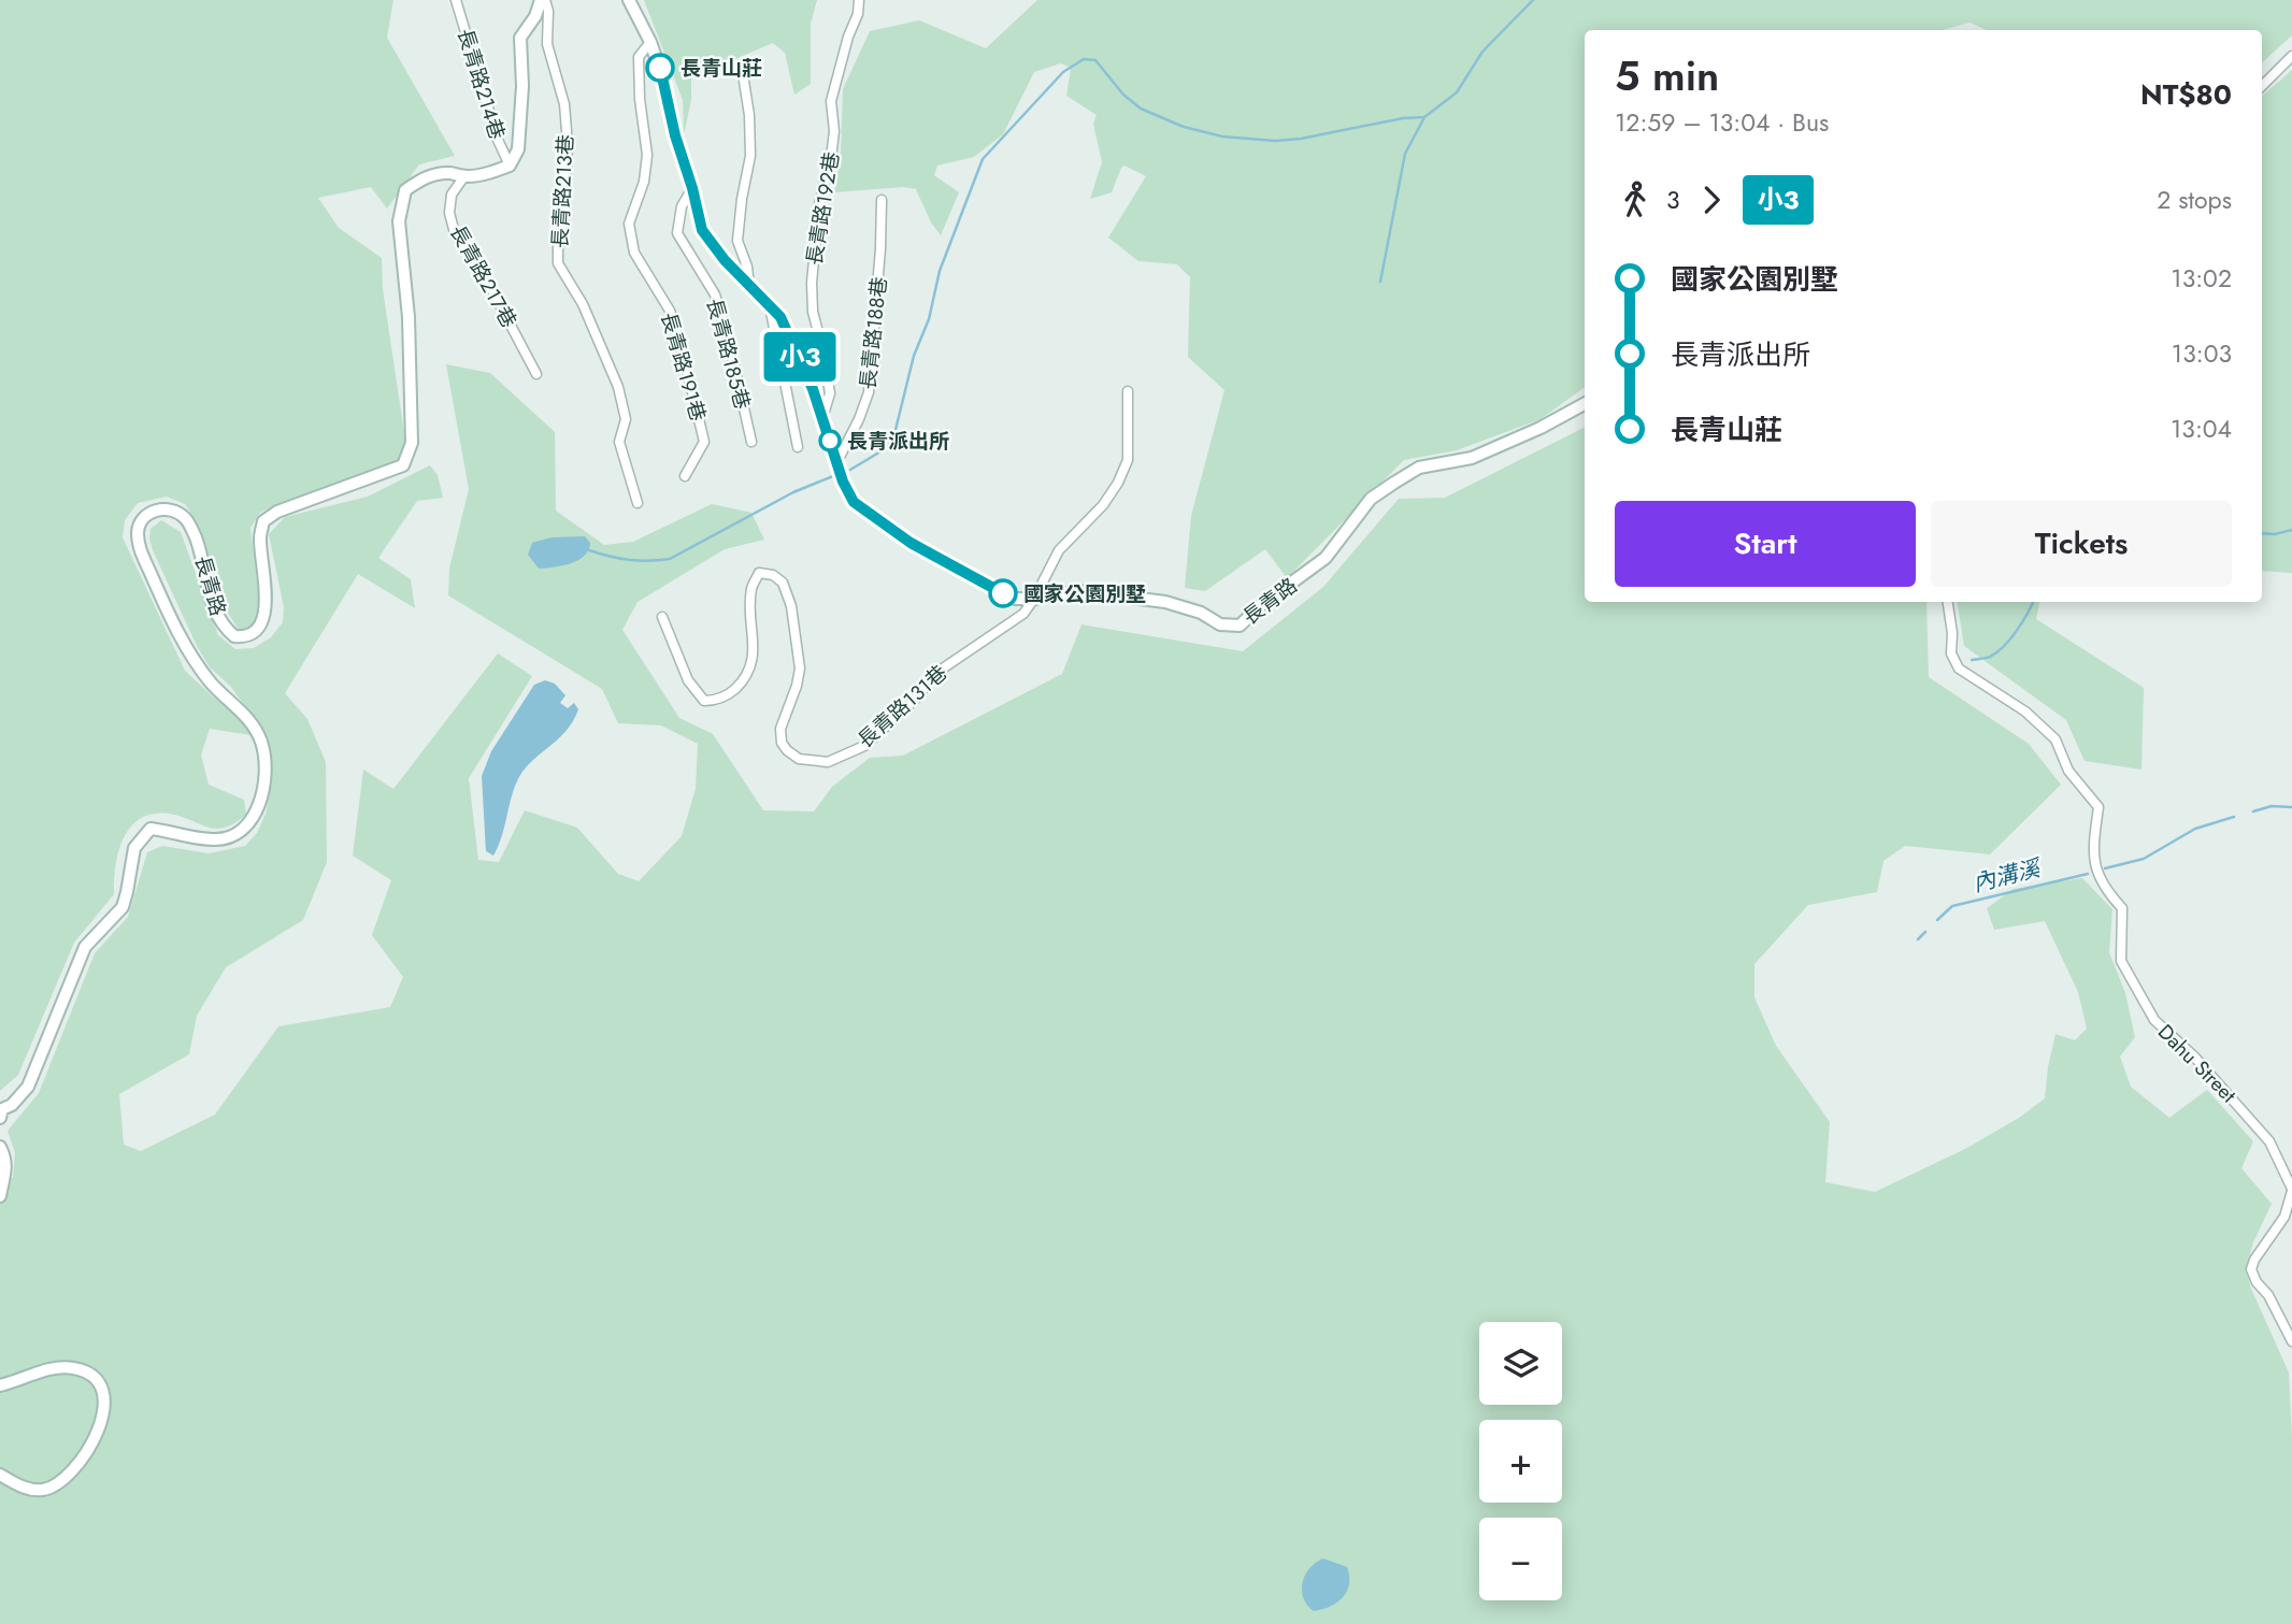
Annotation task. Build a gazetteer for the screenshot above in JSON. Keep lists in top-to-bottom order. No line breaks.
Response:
{"streets":{"street":["長青路214巷","長青路213巷","長青路192巷","長青路217巷","長青路188巷","長青路185巷","長青路191巷","長青路","長青路131巷","Dahu Street"]},"crossings":[["長青路214巷","長青路"],["長青路192巷","長青路"],["長青路217巷","長青路"],["長青路188巷","長青路"],["長青路185巷","長青路"],["長青路191巷","長青路"],["長青路","長青路131巷"]],"water":["內溝溪"],"places":["長青山莊","長青派出所","國家公園別墅"],"lines":["bus line 小3"],"page":{"on_map":"小3","heading":["5 min","12:59 – 13:04 · Bus","NT$80"],"legs":["3","小3","2 stops"],"list":[{"name":"國家公園別墅","value":"13:02"},{"name":"長青派出所","value":"13:03"},{"name":"長青山莊","value":"13:04"}],"buttons":["Start","Tickets"],"map_buttons":["+","−"]}}
